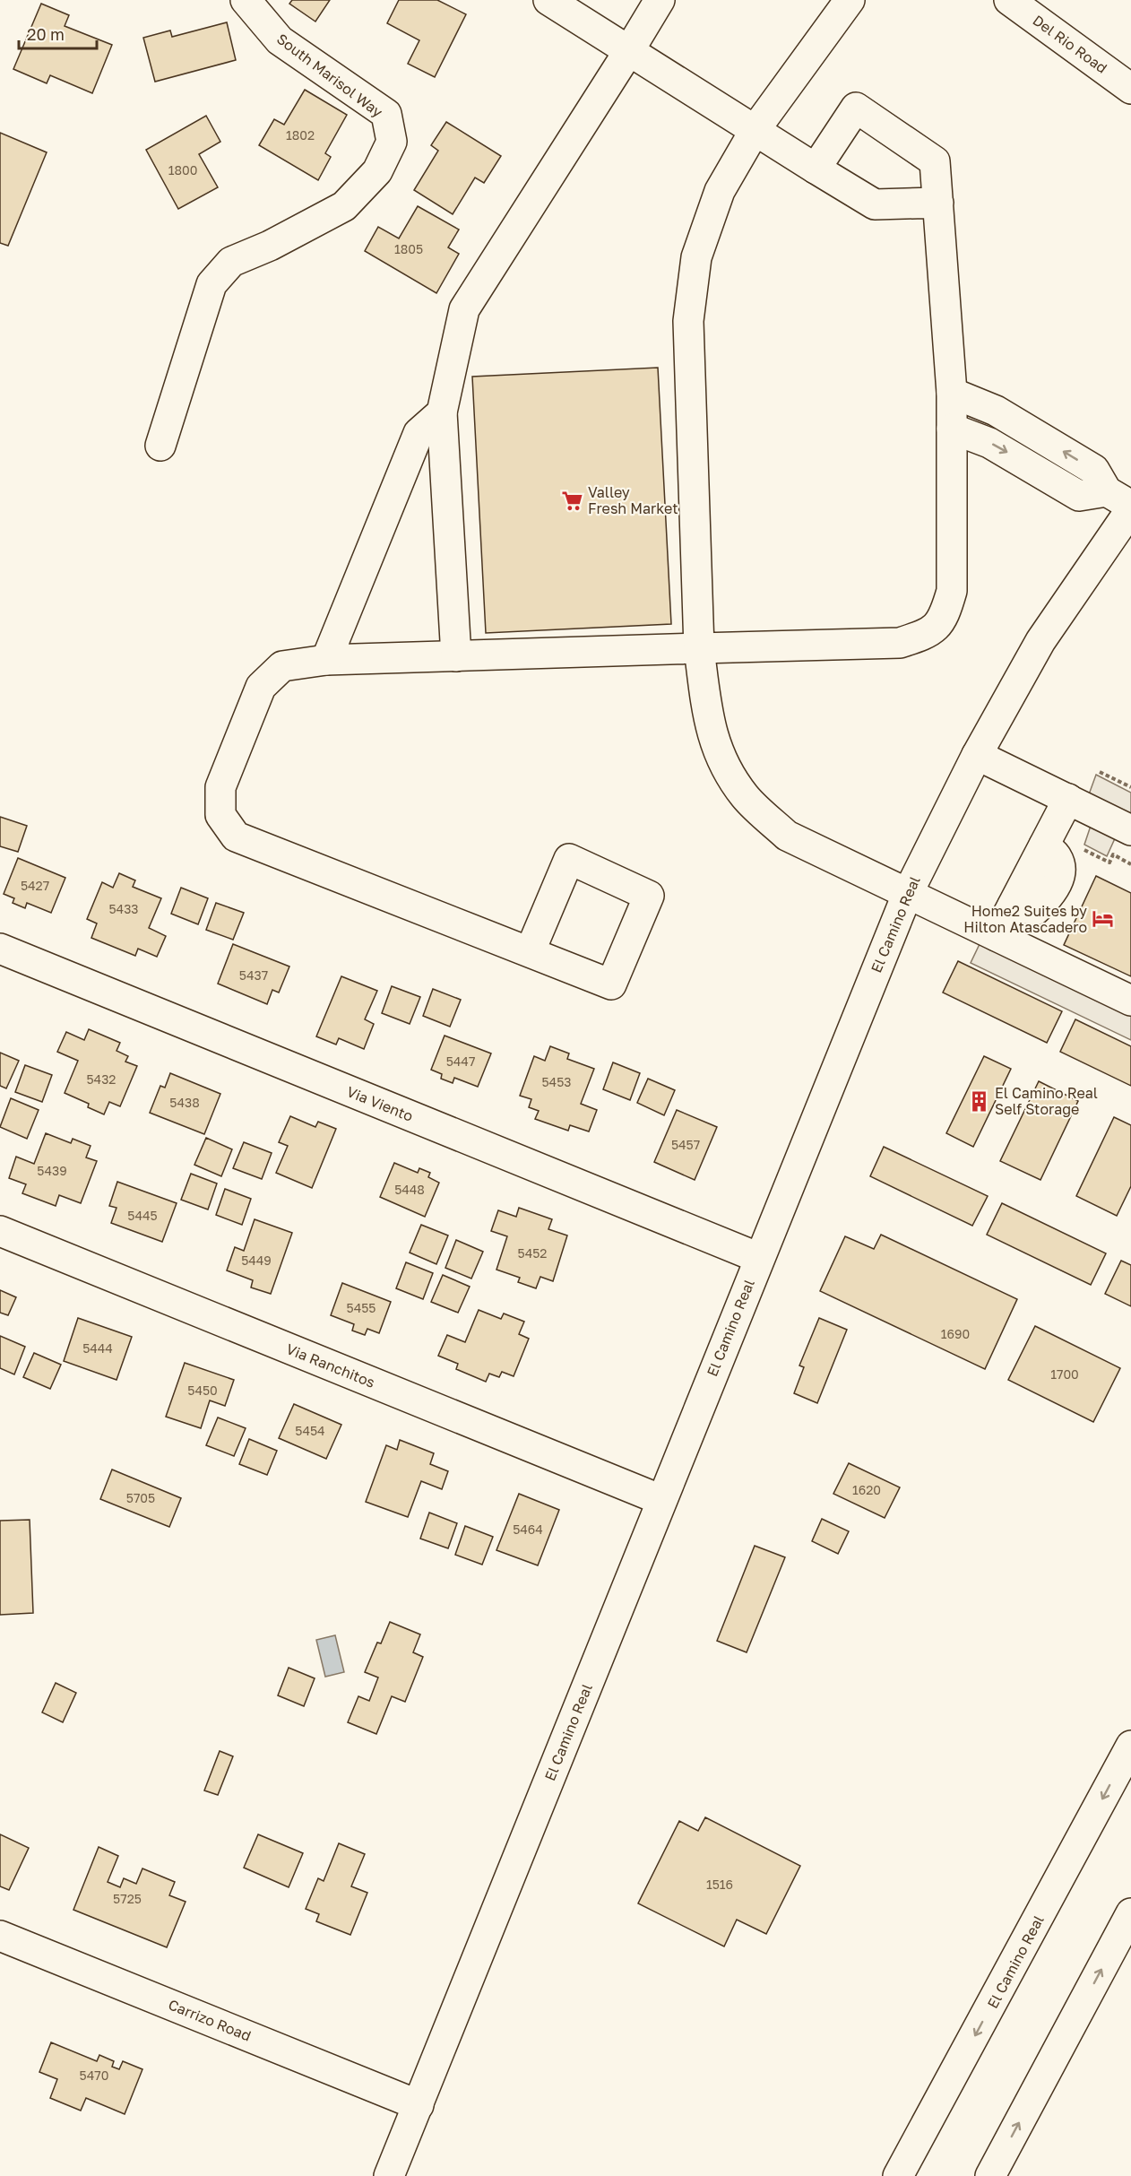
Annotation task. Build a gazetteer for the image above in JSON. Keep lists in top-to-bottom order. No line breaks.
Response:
{"streets":{"main road":["Del Rio Road","South Marisol Way","El Camino Real","Via Viento","Via Ranchitos","Carrizo Road"]},"crossings":[["El Camino Real","Via Viento"],["El Camino Real","Via Ranchitos"],["El Camino Real","Carrizo Road"]],"places":{"supermarket":["Valley Fresh Market"],"hotel":["Home2 Suites by Hilton Atascadero"],"building":["El Camino Real Self Storage"]},"house_numbers":["1802","1800","1805","5427","5433","5437","5447","5432","5453","5438","5457","5439","5448","5445","5452","5449","5455","1690","5444","1700","5450","5454","1620","5705","5464","1516","5725","5470"],"scale_bar":"20 m"}
